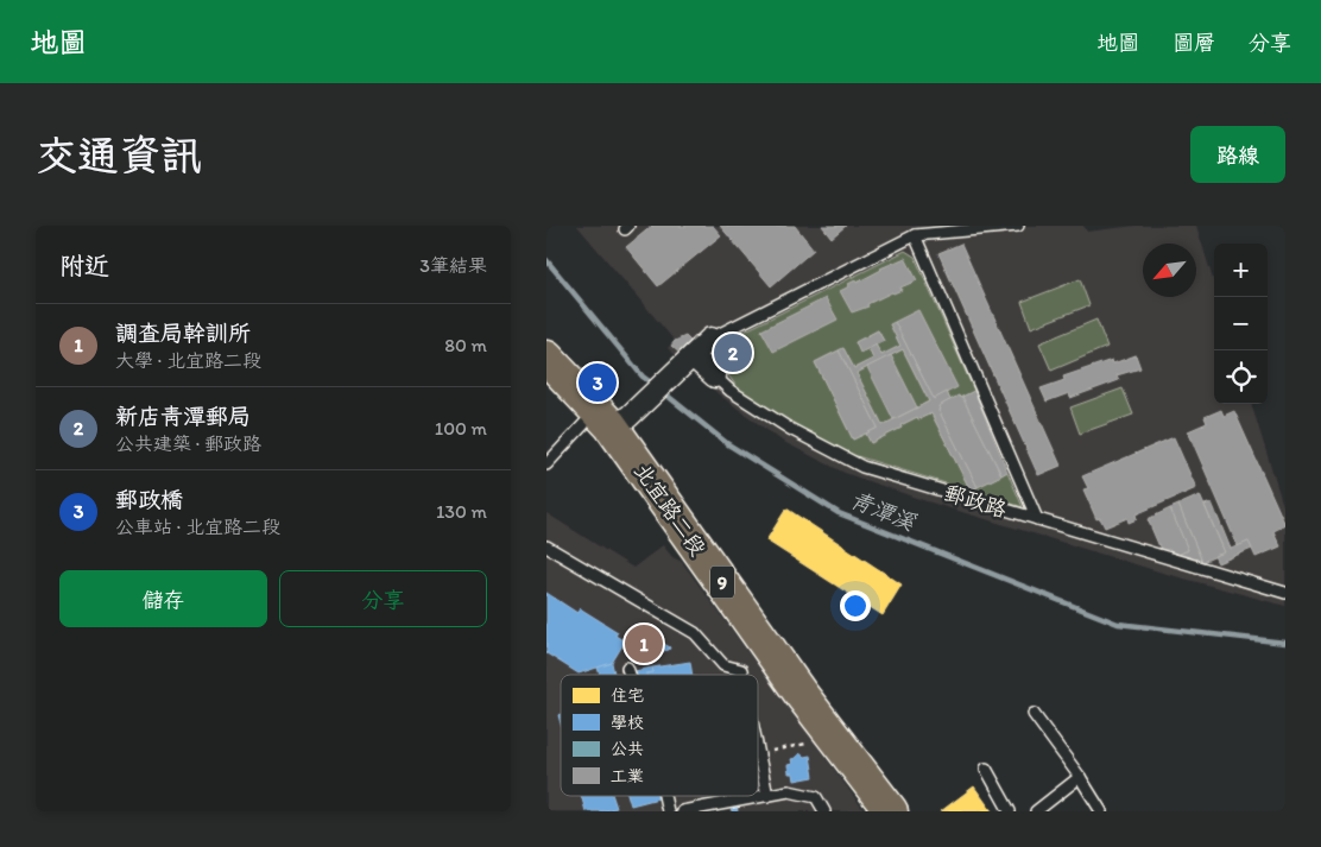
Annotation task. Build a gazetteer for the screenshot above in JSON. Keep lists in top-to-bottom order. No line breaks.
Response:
{"streets":{"main road":["北宜路二段","9"],"street":["郵政路"]},"water":["青潭溪"],"legend":["住宅","學校","公共","工業"],"north":"bottom left","page":{"header":"地圖","nav":["地圖","圖層","分享"],"buttons":["路線",["儲存","分享"]],"title":"交通資訊","heading":["附近","3筆結果"],"map_buttons":["+","−"],"list":[{"mark":"1","name":"調查局幹訓所","note":"大學 · 北宜路二段","value":"80 m"},{"mark":"2","name":"新店青潭郵局","note":"公共建築 · 郵政路","value":"100 m"},{"mark":"3","name":"郵政橋","note":"公車站 · 北宜路二段","value":"130 m"}],"pins":["2","3","1"]}}
